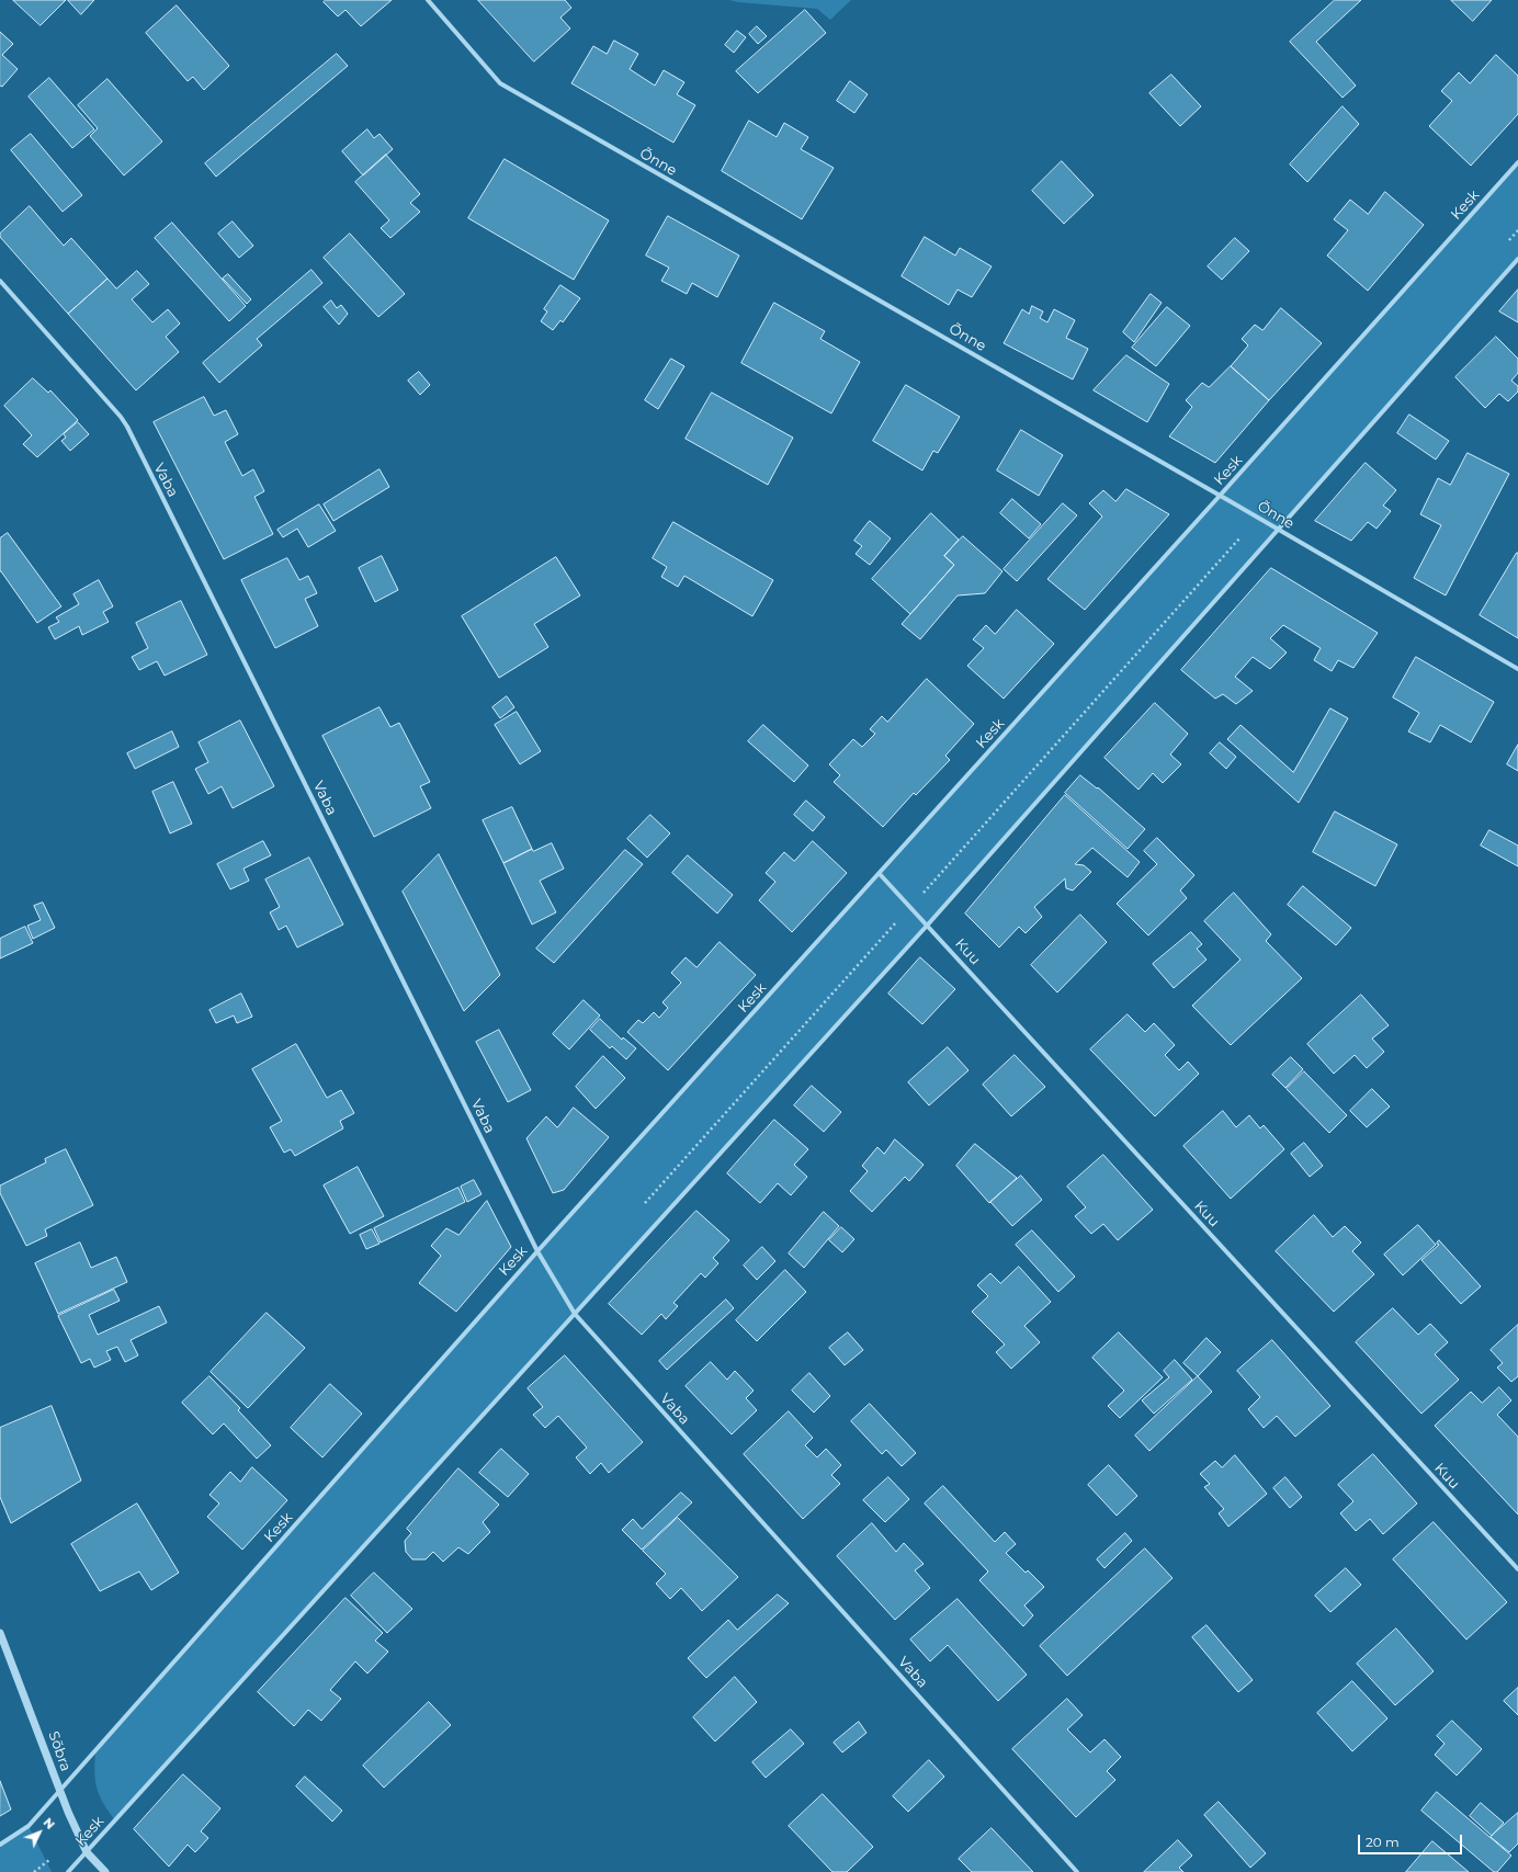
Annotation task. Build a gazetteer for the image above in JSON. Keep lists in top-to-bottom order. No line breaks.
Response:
{"streets":{"street":["Õnne","Kesk","Vaba","Kuu","Sõbra"]},"crossings":[["Õnne","Kesk"],["Kesk","Vaba"],["Kesk","Kuu"],["Kesk","Sõbra"]],"scale_bar":"20 m","north":"top right"}
